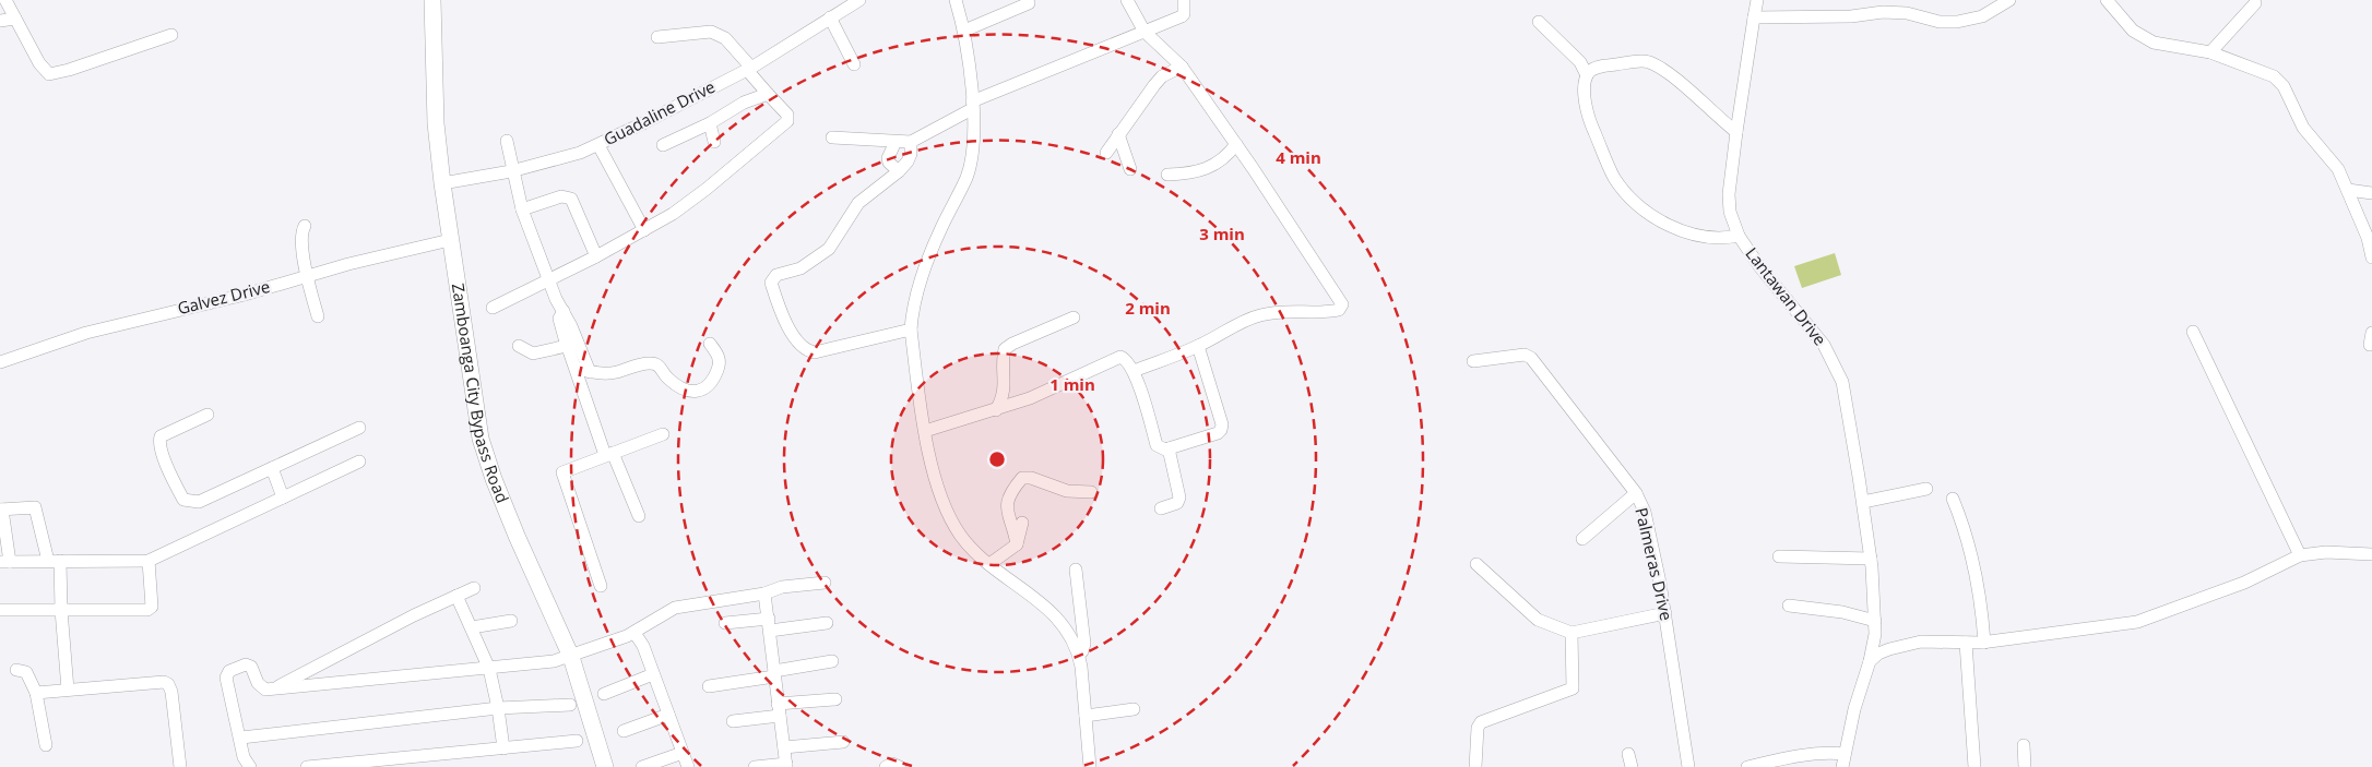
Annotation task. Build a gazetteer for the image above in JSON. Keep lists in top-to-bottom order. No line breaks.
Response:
{"streets":{"main road":["Zamboanga City Bypass Road"],"street":["Guadaline Drive","Lantawan Drive","Galvez Drive","Palmeras Drive"]},"crossings":[["Guadaline Drive","Zamboanga City Bypass Road"],["Galvez Drive","Zamboanga City Bypass Road"]],"rings":["4 min","3 min","2 min","1 min"]}
